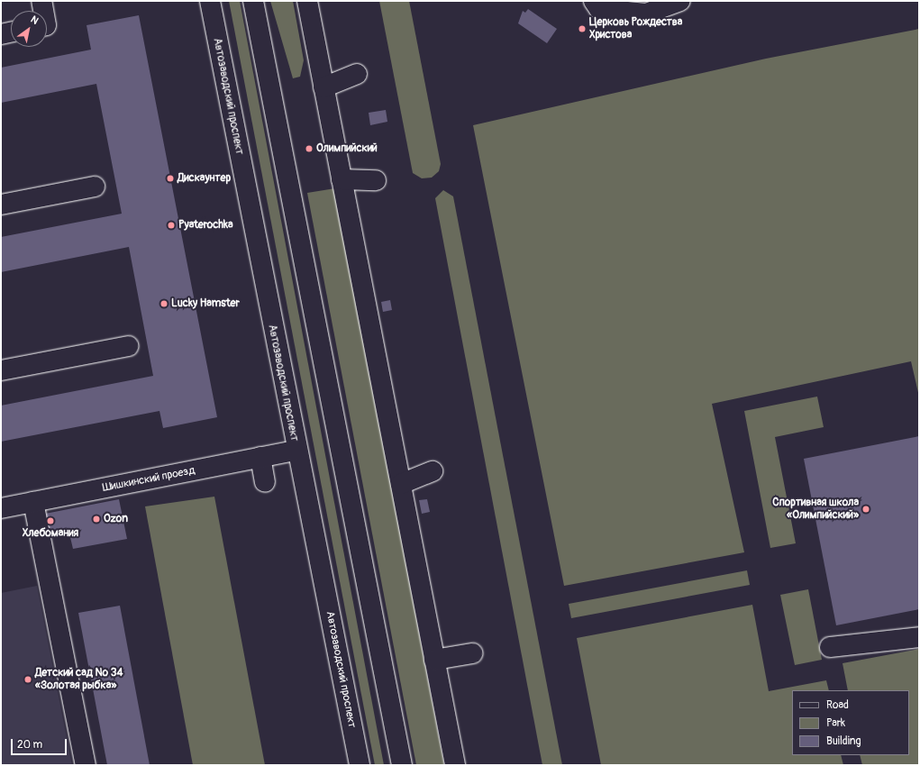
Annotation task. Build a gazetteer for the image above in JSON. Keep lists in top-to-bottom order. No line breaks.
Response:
{"streets":{"street":["Автозаводский проспект","Шишкинский проезд"]},"crossings":[["Автозаводский проспект","Шишкинский проезд"]],"places":["Церковь Рождества Христова","Олимпийский","Дискаунтер","Pyaterochka","Lucky Hamster","Спортивная школа «Олимпийский»","Ozon","Хлебомания","Детский сад № 34 «Золотая рыбка»"],"legend":["Road","Park","Building"],"scale_bar":"20 m","north":"top right"}
